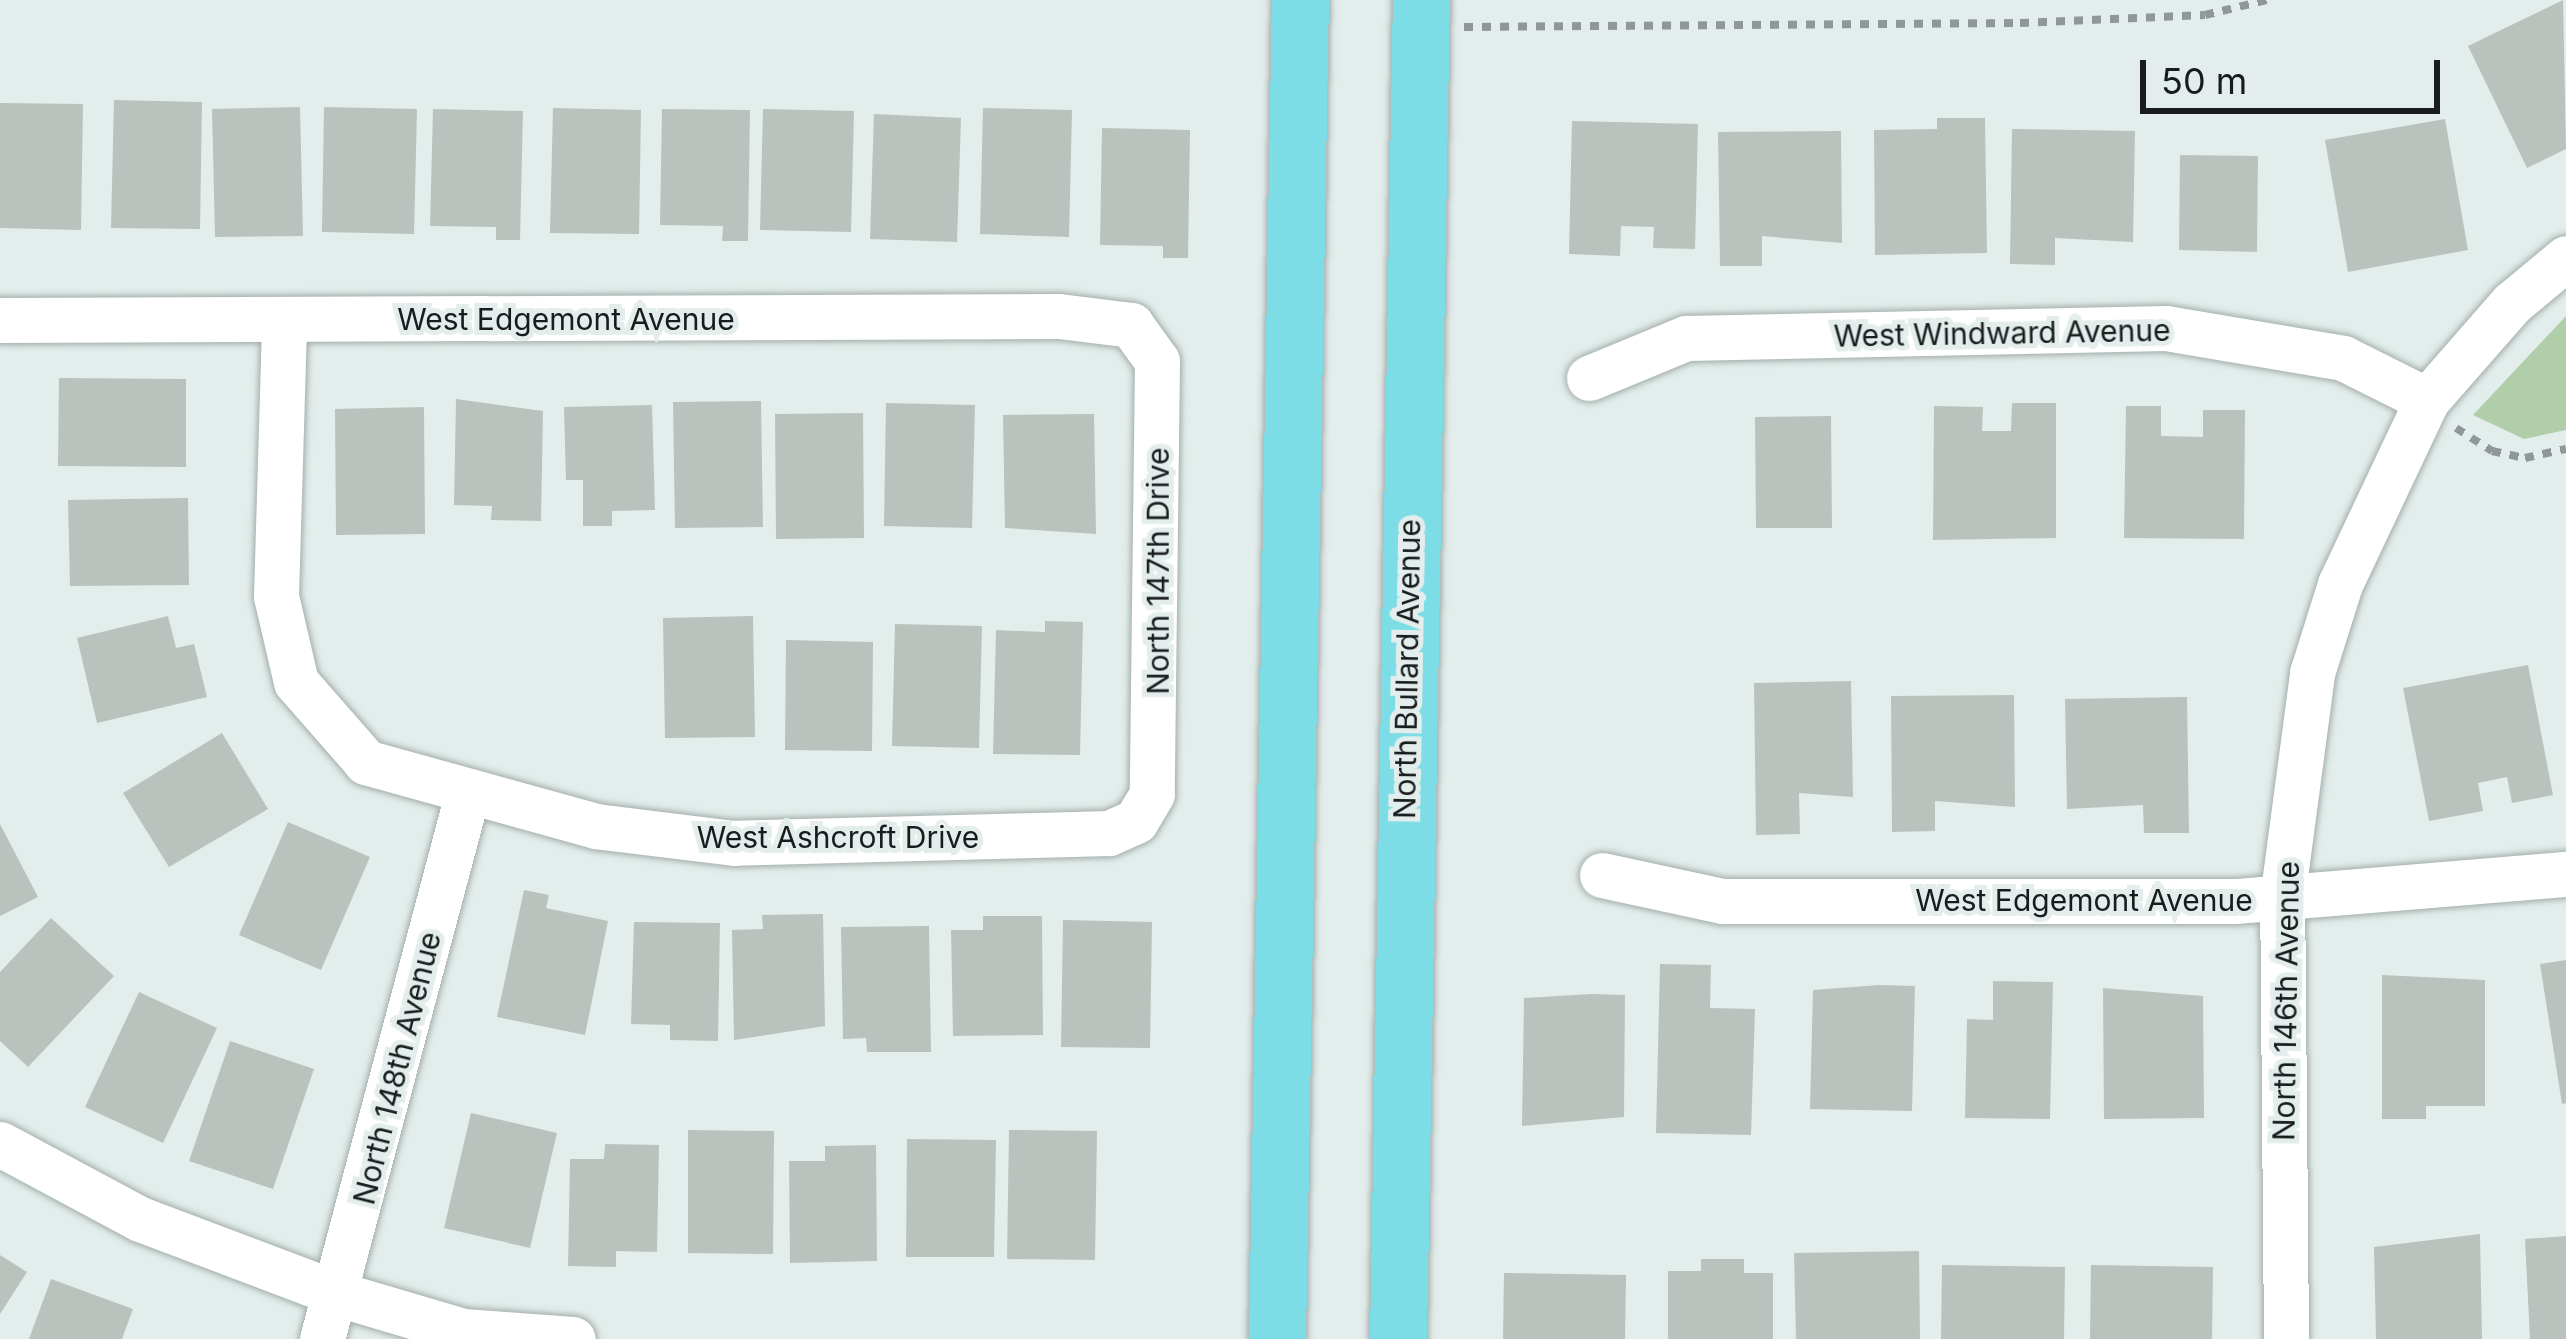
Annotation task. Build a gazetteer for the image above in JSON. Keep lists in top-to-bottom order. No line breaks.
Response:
{"streets":{"main road":["North Bullard Avenue"],"street":["West Edgemont Avenue","West Windward Avenue","North 147th Drive","West Ashcroft Drive","North 146th Avenue","North 148th Avenue"]},"crossings":[["West Edgemont Avenue","North 147th Drive"],["West Edgemont Avenue","West Ashcroft Drive"],["West Edgemont Avenue","North 146th Avenue"],["West Windward Avenue","North 146th Avenue"],["North 147th Drive","West Ashcroft Drive"],["West Ashcroft Drive","North 148th Avenue"]],"scale_bar":"50 m"}
